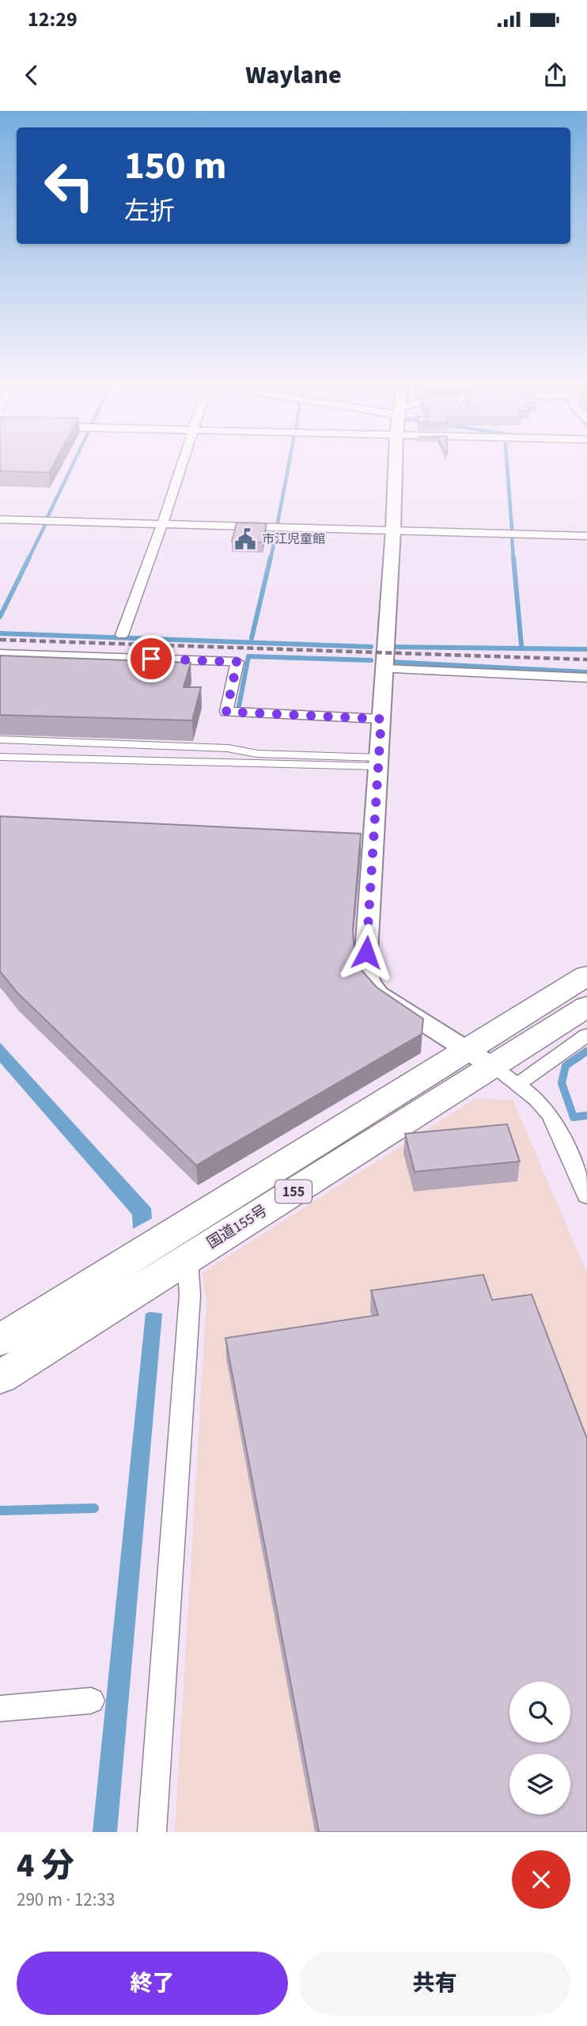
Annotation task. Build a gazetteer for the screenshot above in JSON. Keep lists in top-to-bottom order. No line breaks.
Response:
{"streets":{"highway":["155","国道155号"]},"places":{"public building":["市江児童館"]},"page":{"status":"12:29","header":"Waylane","turn":["150 m","左折"],"heading":["4 分","290 m · 12:33"],"buttons":["終了","共有"]}}
